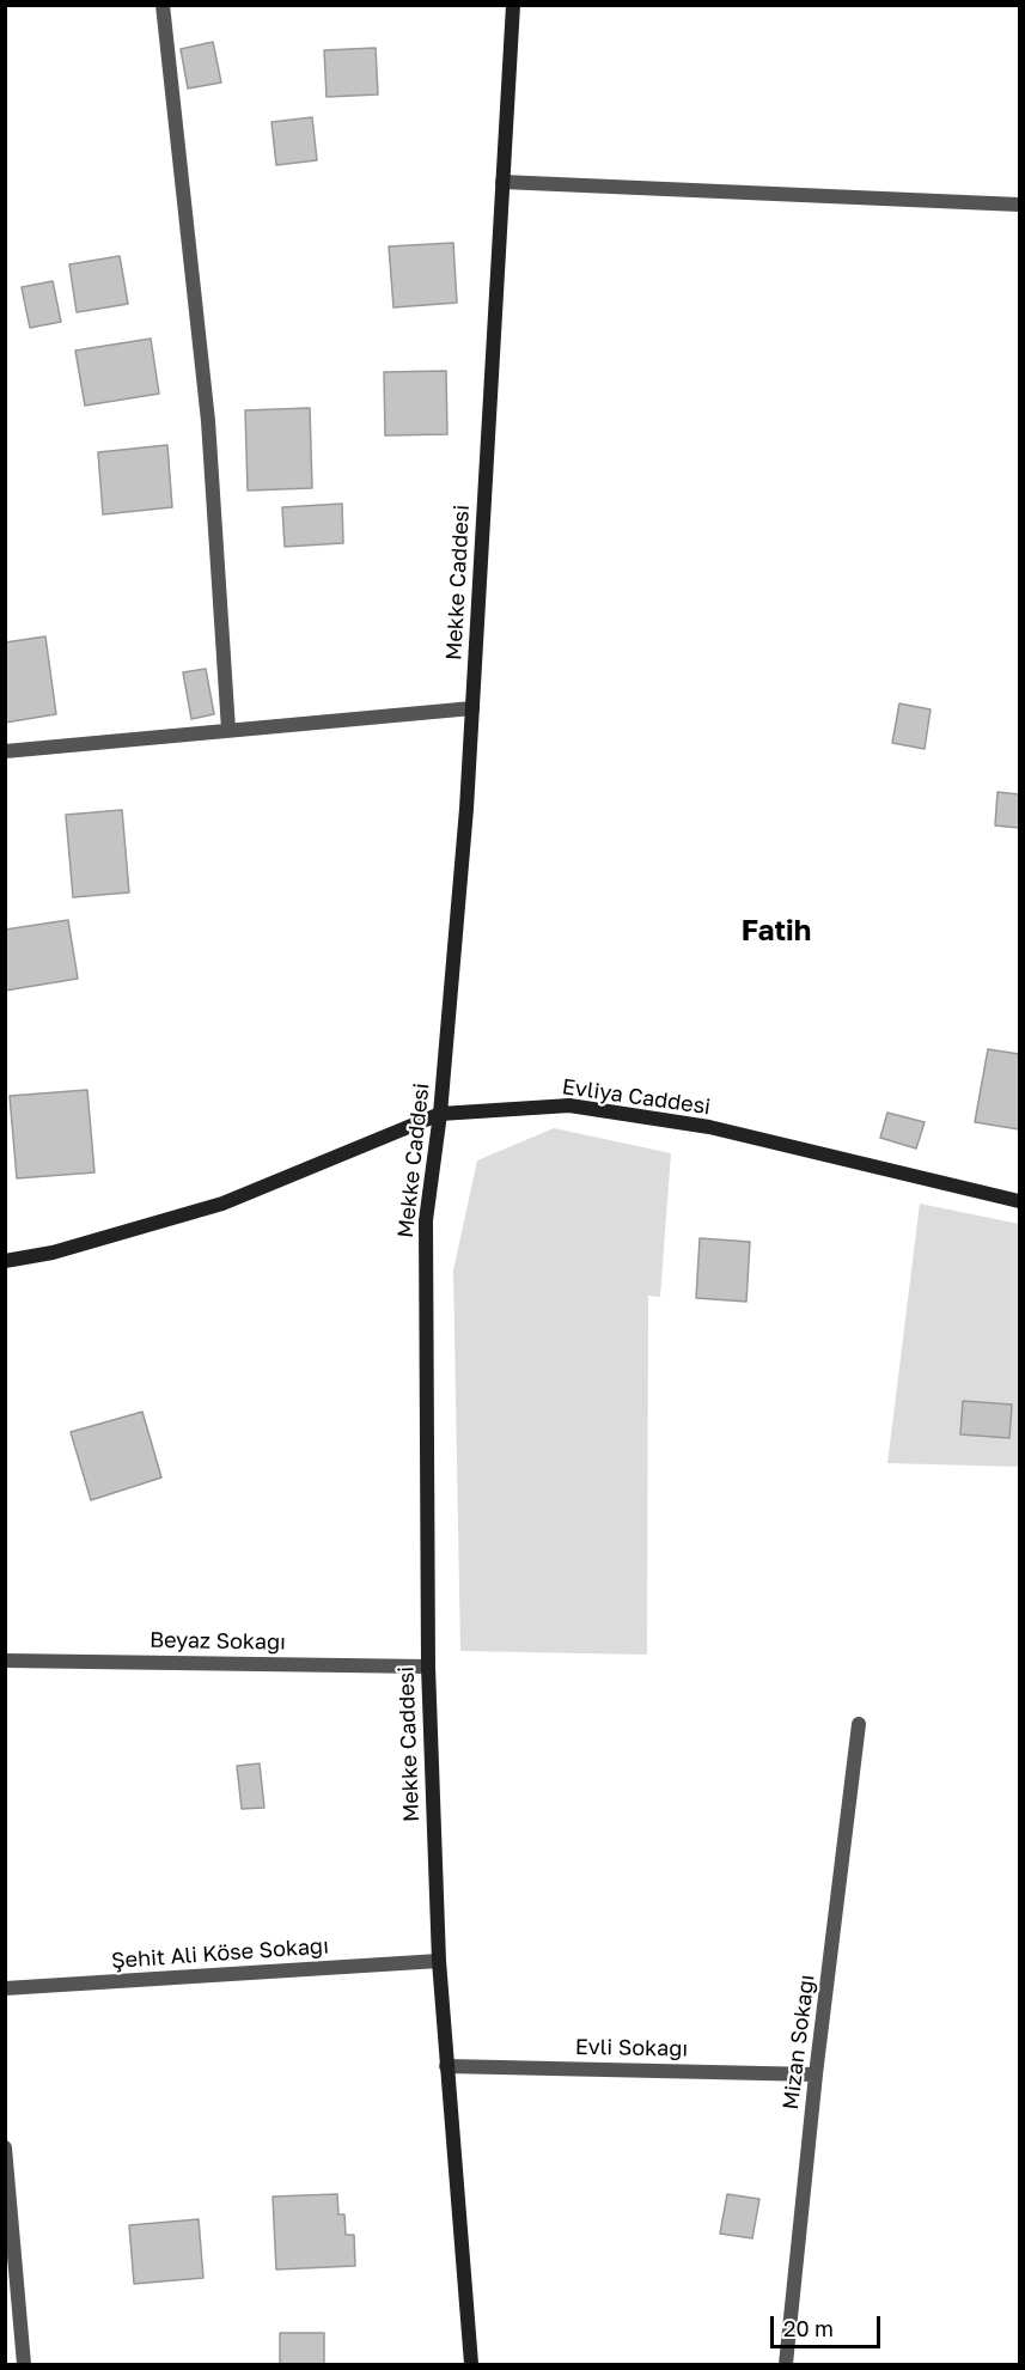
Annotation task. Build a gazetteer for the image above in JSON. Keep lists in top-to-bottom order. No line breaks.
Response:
{"streets":{"street":["Mekke Caddesi","Evliya Caddesi","Beyaz Sokağı","Şehit Ali Köse Sokağı","Mizan Sokağı","Evli Sokağı"]},"crossings":[["Mekke Caddesi","Evliya Caddesi"],["Mekke Caddesi","Beyaz Sokağı"],["Mekke Caddesi","Şehit Ali Köse Sokağı"],["Mekke Caddesi","Evli Sokağı"],["Mizan Sokağı","Evli Sokağı"]],"districts":["Fatih"],"scale_bar":"20 m"}
